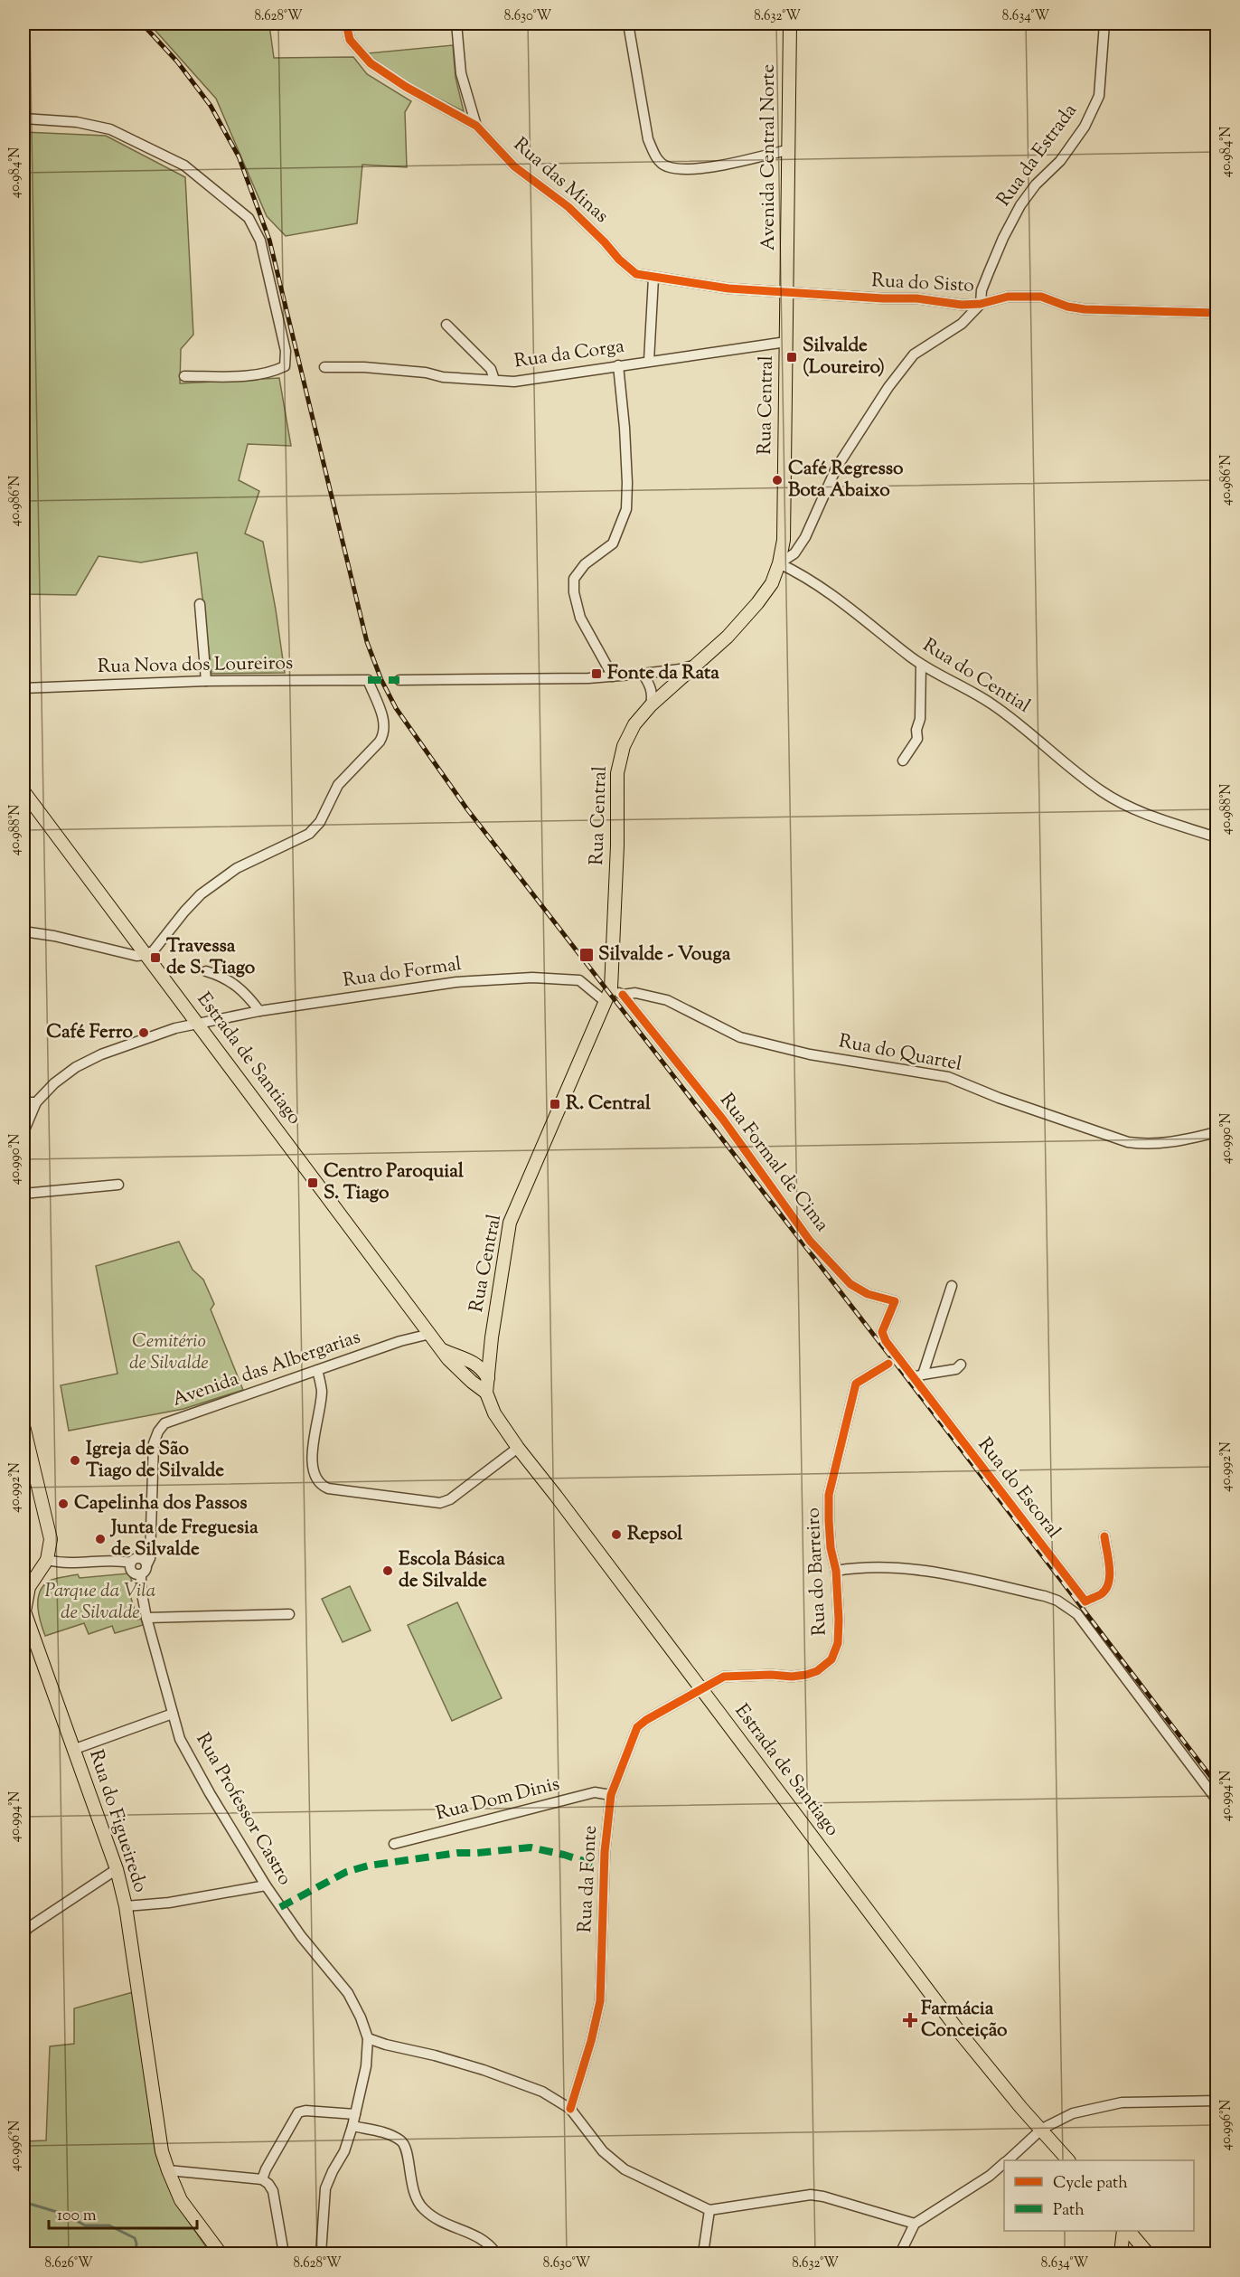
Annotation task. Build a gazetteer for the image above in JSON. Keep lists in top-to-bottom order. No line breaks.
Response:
{"streets":{"main road":["Avenida Central Norte","Rua Central","Estrada de Santiago","Rua do Figueiredo"],"street":["Rua da Estrada","Rua das Minas","Rua do Sisto","Rua da Corga","Rua Nova dos Loureiros","Rua do Cential","Rua do Formal","Rua do Quartel","Rua Formal de Cima","Avenida das Albergarias","Rua do Escoral","Rua do Barreiro","Rua Dom Dinis","Rua Professor Castro","Rua da Fonte"]},"crossings":[["Rua da Estrada","Rua do Sisto"],["Avenida Central Norte","Rua das Minas"],["Avenida Central Norte","Rua do Sisto"],["Avenida Central Norte","Rua Central"],["Rua das Minas","Rua do Sisto"],["Rua das Minas","Rua Central"],["Rua do Sisto","Rua Central"],["Rua da Corga","Rua Central"],["Rua Central","Rua do Cential"],["Rua Central","Rua do Formal"],["Rua Central","Rua do Quartel"],["Rua Central","Estrada de Santiago"],["Rua Central","Rua Formal de Cima"],["Rua Nova dos Loureiros","Estrada de Santiago"],["Rua do Formal","Estrada de Santiago"],["Rua do Quartel","Rua Formal de Cima"],["Estrada de Santiago","Avenida das Albergarias"],["Estrada de Santiago","Rua do Barreiro"],["Estrada de Santiago","Rua da Fonte"],["Rua Formal de Cima","Rua do Escoral"],["Avenida das Albergarias","Rua Professor Castro"],["Rua do Barreiro","Rua da Fonte"],["Rua Dom Dinis","Rua da Fonte"]],"parks":["Cemitério de Silvalde","Parque da Vila de Silvalde"],"places":{"transit":["Silvalde (Loureiro)","Fonte da Rata","Silvalde - Vouga","Travessa de S. Tiago","R. Central","Centro Paroquial S. Tiago"],"other":["Café Regresso Bota Abaixo","Café Ferro","Igreja de São Tiago de Silvalde","Capelinha dos Passos","Repsol","Junta de Freguesia de Silvalde","Escola Básica de Silvalde"],"health":["Farmácia Conceição"]},"legend":["Cycle path","Path"],"scale_bar":"100 m","coordinates":["8.628°W","8.630°W","8.632°W","8.634°W","40.984°N","40.986°N","40.988°N","40.990°N","40.992°N","40.994°N","40.996°N","8.626°W"]}
